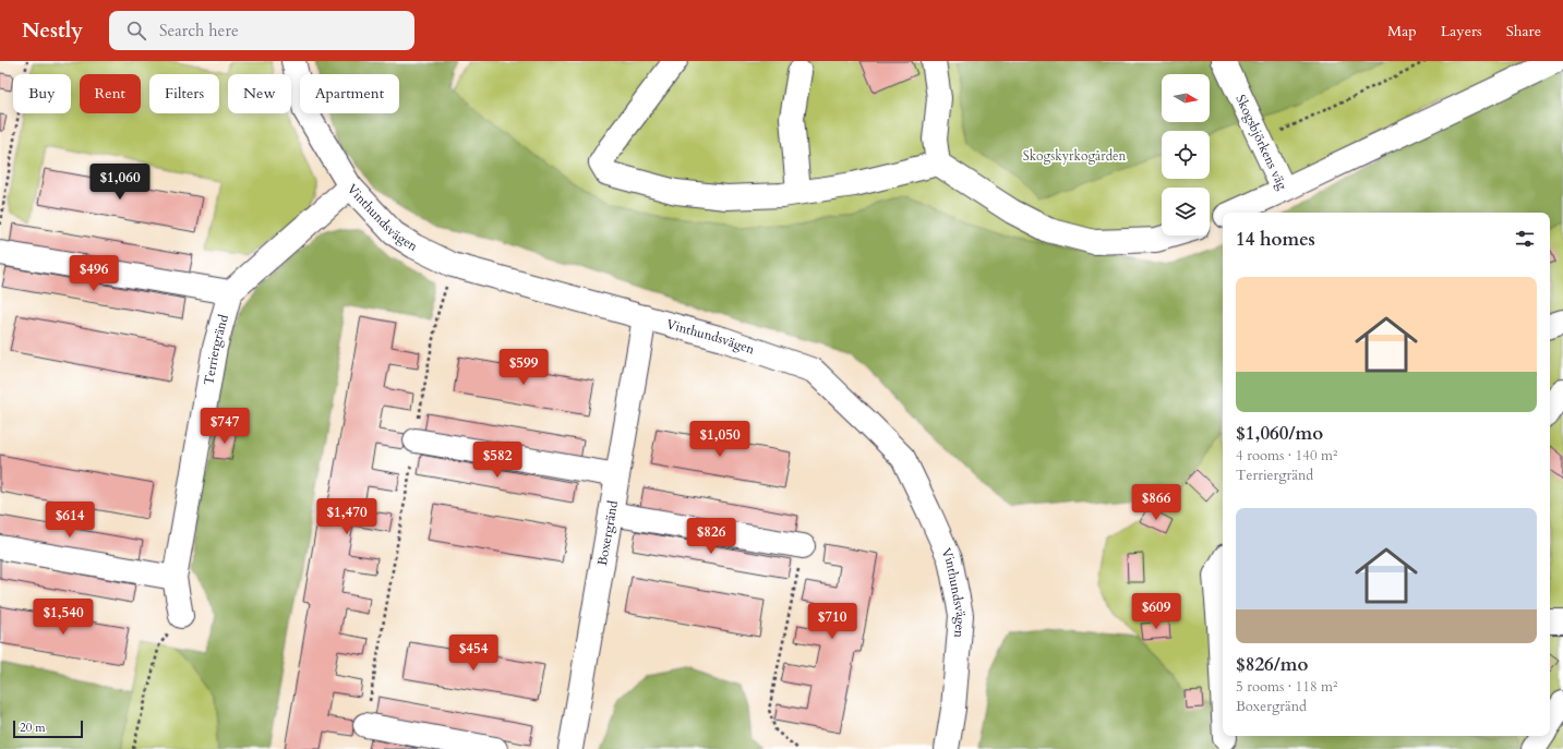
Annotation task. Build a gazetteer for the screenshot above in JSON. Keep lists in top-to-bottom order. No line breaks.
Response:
{"streets":{"street":["Skogsbjörkens väg","Vinthundsvägen","Terriergränd","Boxergränd"]},"crossings":[["Vinthundsvägen","Boxergränd"]],"parks":["Skogskyrkogården"],"scale_bar":"20 m","north":"right","page":{"header":"Nestly","search":"Search here","nav":["Map","Layers","Share"],"chip":["Buy","Rent","Filters","New","Apartment"],"price":["$1,060","$496","$599","$747","$1,050","$582","$866","$1,470","$614","$826","$609","$1,540","$710","$454"],"heading":"14 homes","list":[{"name":"$1,060/mo","note":"4 rooms · 140 m² · Terriergränd"},{"name":"$826/mo","note":"5 rooms · 118 m² · Boxergränd"}],"scale":"20 m"}}
